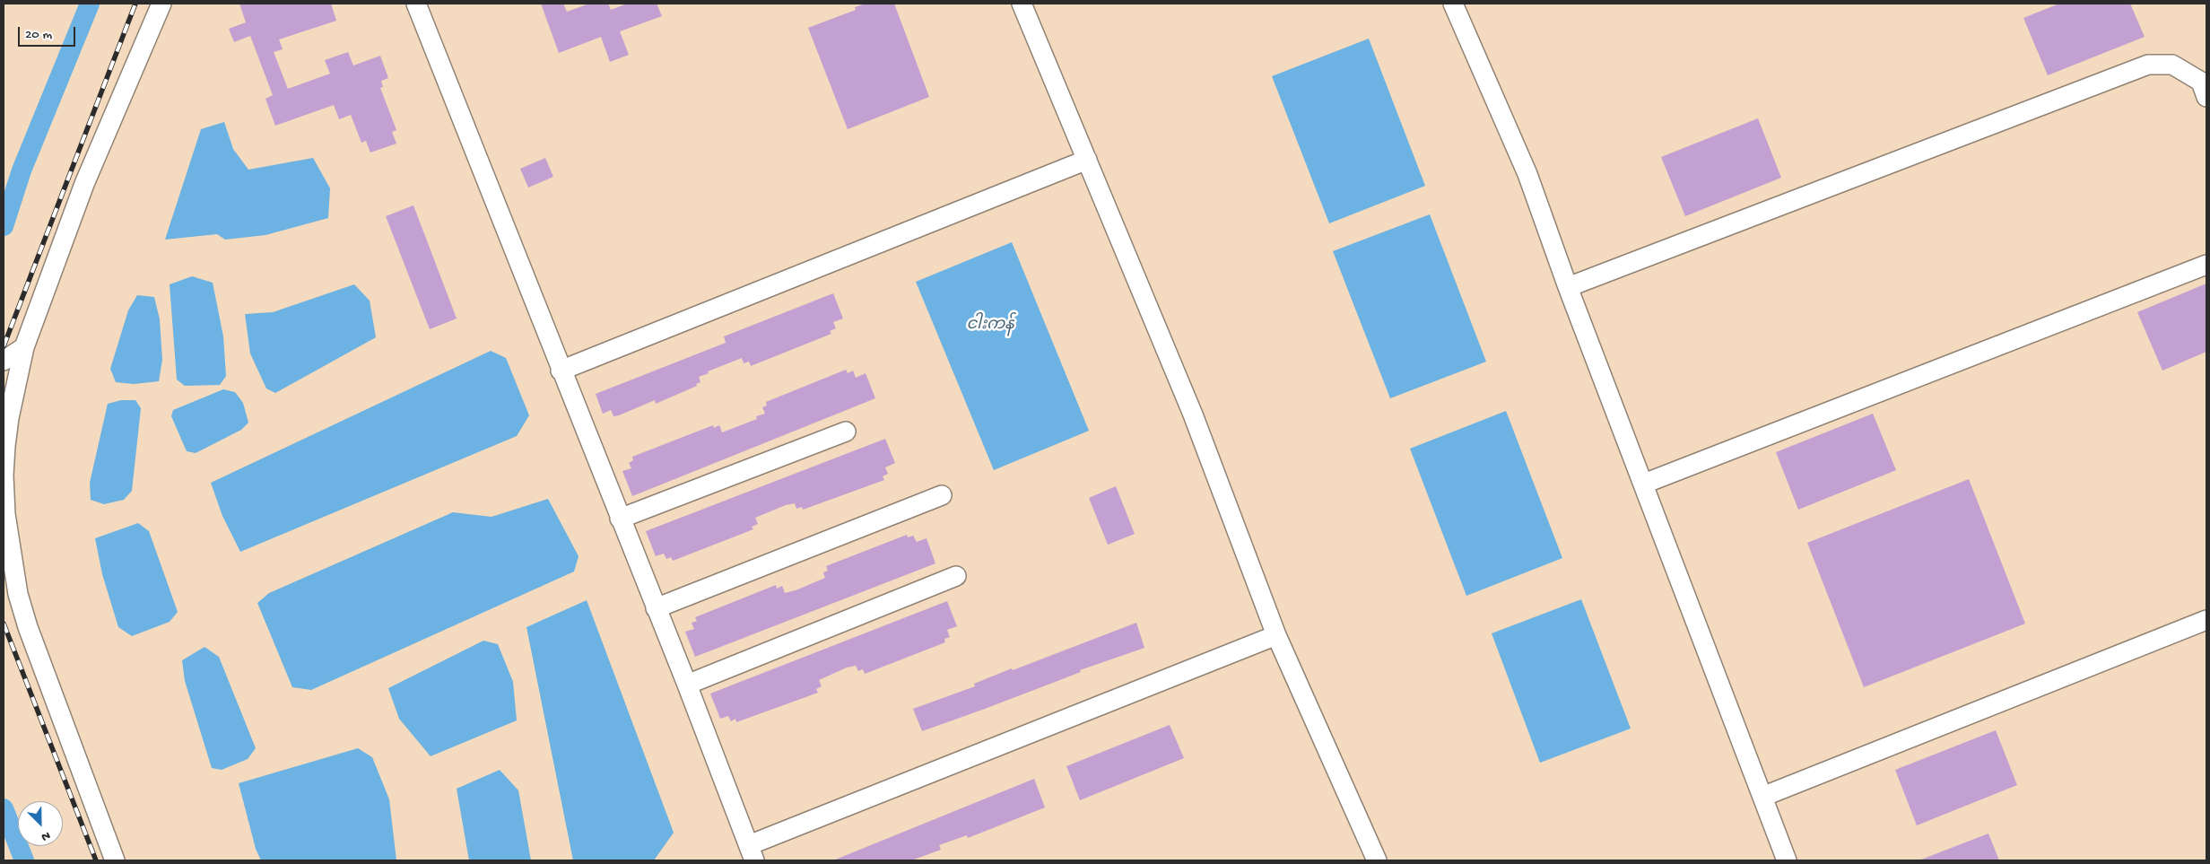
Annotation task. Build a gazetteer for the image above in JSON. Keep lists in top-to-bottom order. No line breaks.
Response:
{"water":["ငါးကန်"],"scale_bar":"20 m","north":"bottom right"}
